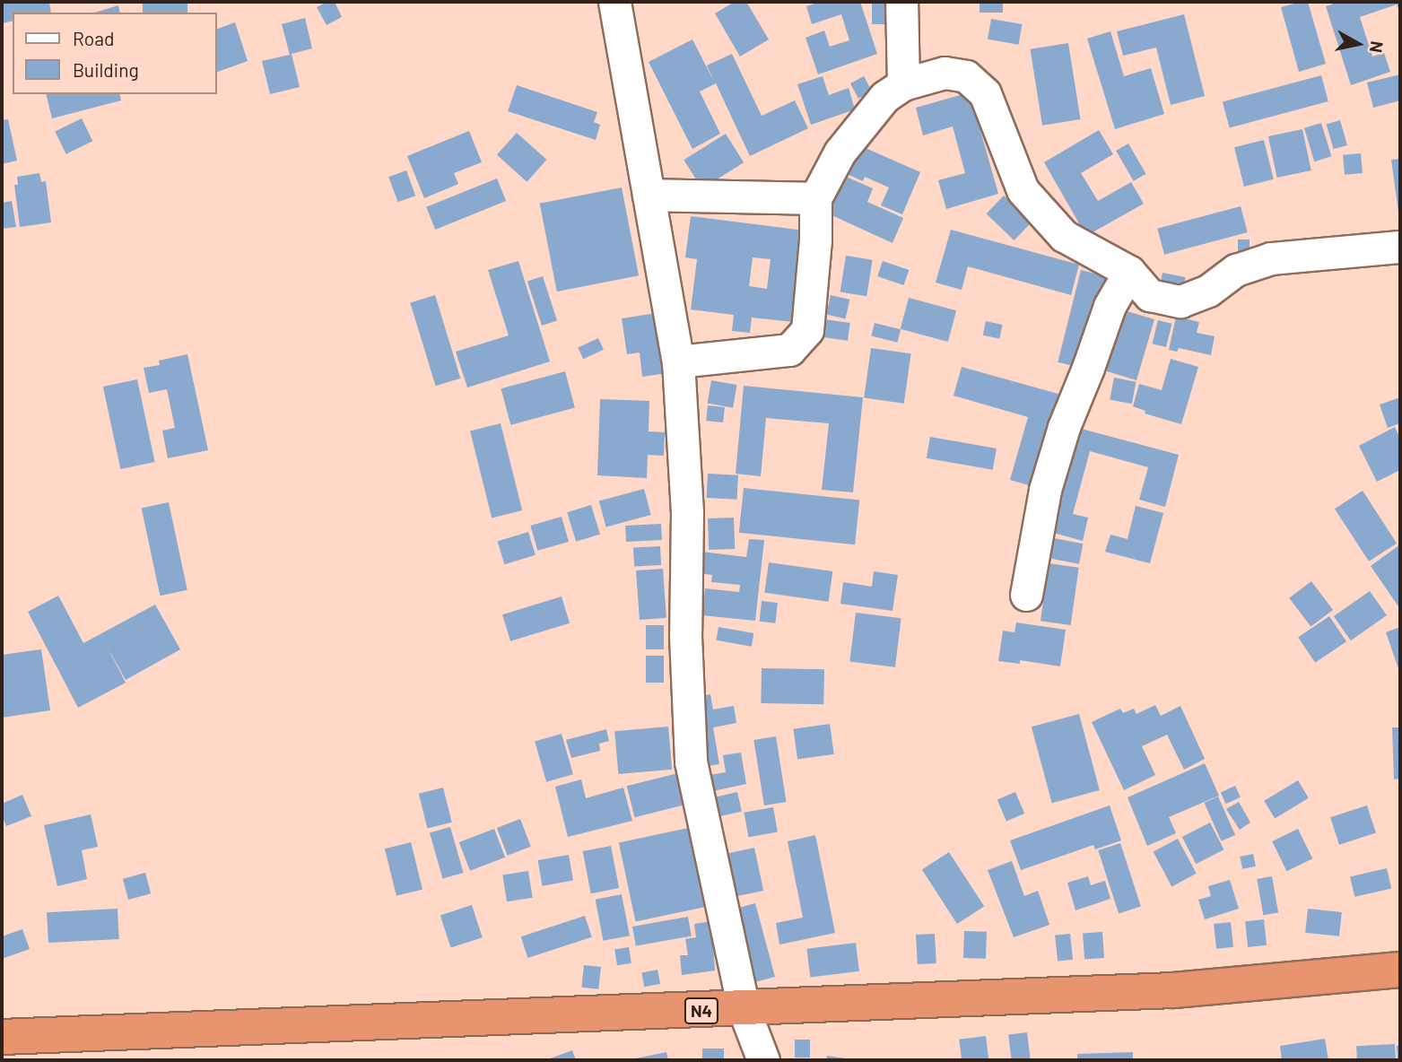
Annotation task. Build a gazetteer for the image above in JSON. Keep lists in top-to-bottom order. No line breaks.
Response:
{"streets":{"highway":["N4"]},"legend":["Road","Building"],"north":"right"}
